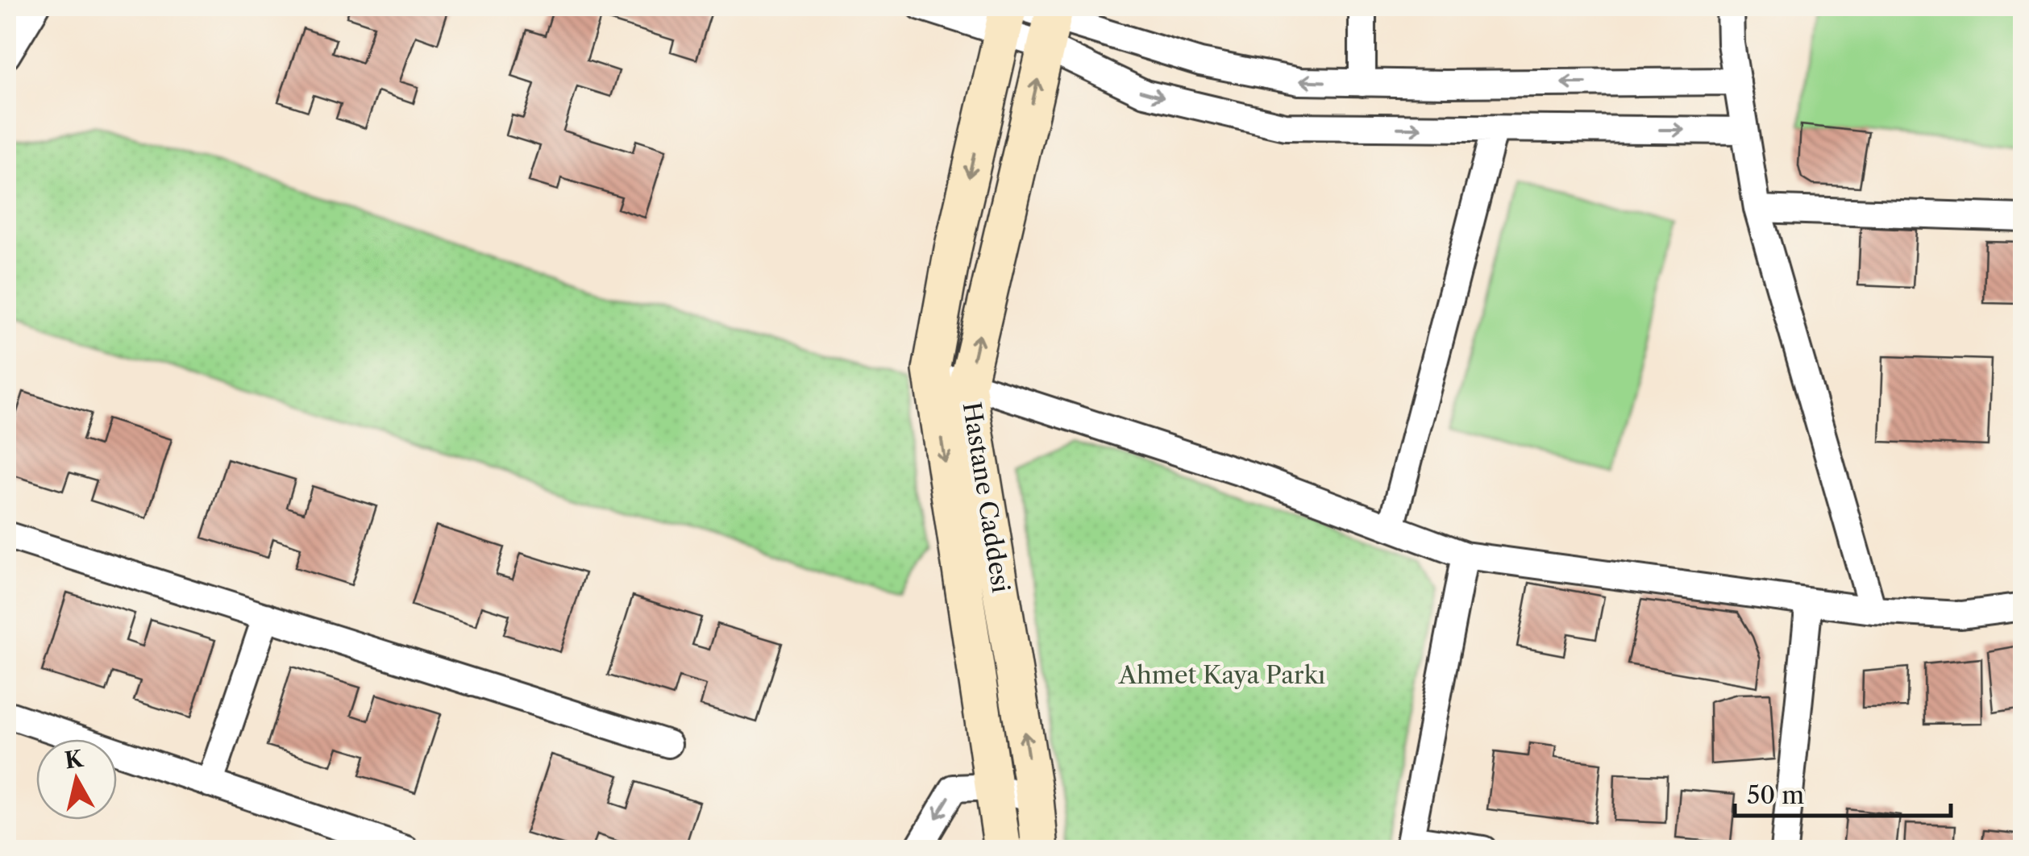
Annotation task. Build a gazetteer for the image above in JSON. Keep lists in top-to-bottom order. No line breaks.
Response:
{"streets":{"main road":["Hastane Caddesi"]},"parks":["Ahmet Kaya Parkı"],"scale_bar":"50 m","north":"top"}
